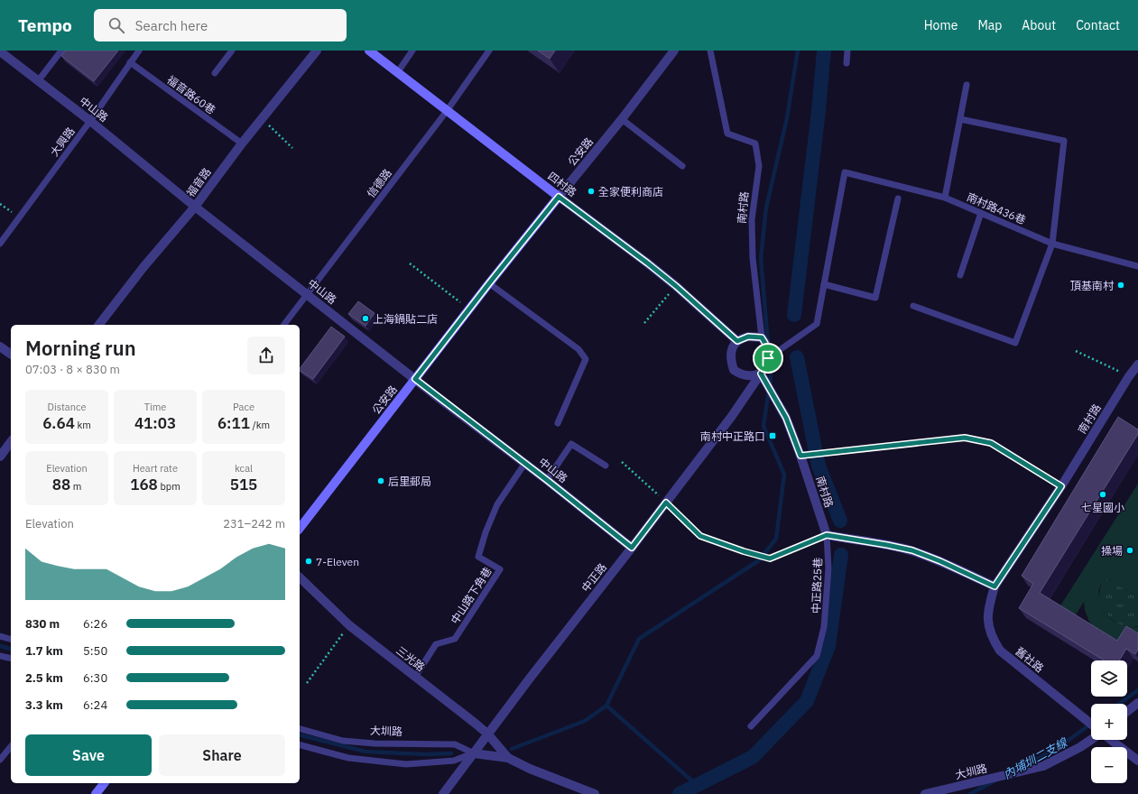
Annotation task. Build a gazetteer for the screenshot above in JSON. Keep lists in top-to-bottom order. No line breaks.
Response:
{"streets":{"main road":["公安路","四村路"],"street":["中山路","福音路","南村路","中正路","三光路","舊社路","大圳路"],"lane":["福音路60巷","大興路","信德路","南村路436巷","中正路25巷","中山路下角巷"]},"crossings":[["福音路60巷","大興路"],["福音路60巷","福音路"],["中山路","大興路"],["中山路","公安路"],["中山路","福音路"],["中山路","信德路"],["中山路","中正路"],["中山路","中山路下角巷"],["公安路","四村路"],["信德路","四村路"],["四村路","南村路"],["四村路","中正路"],["南村路","中正路"],["南村路","中正路25巷"],["南村路","舊社路"],["中正路","中正路25巷"],["中正路","三光路"],["中正路","大圳路"],["中山路下角巷","三光路"],["三光路","大圳路"]],"water":["內埔圳二支線"],"places":{"other":["全家便利商店","頂基南村","上海鍋貼二店","后里郵局","七星國小","操場","7-Eleven"],"transit":["南村中正路口"]},"page":{"header":"Tempo","search":"Search here","nav":["Home","Map","About","Contact"],"heading":["Morning run","07:03 · 8 × 830 m"],"stats":[["Distance","6.64 km"],["Time","41:03"],["Pace","6:11 /km"],["Elevation","88 m"],["Heart rate","168 bpm"],["kcal","515"]],"chart":["Elevation","231–242 m"],"list":[{"name":"830 m","note":"6:26"},{"name":"1.7 km","note":"5:50"},{"name":"2.5 km","note":"6:30"},{"name":"3.3 km","note":"6:24"}],"map_buttons":["+","−"],"buttons":["Save","Share"]}}
